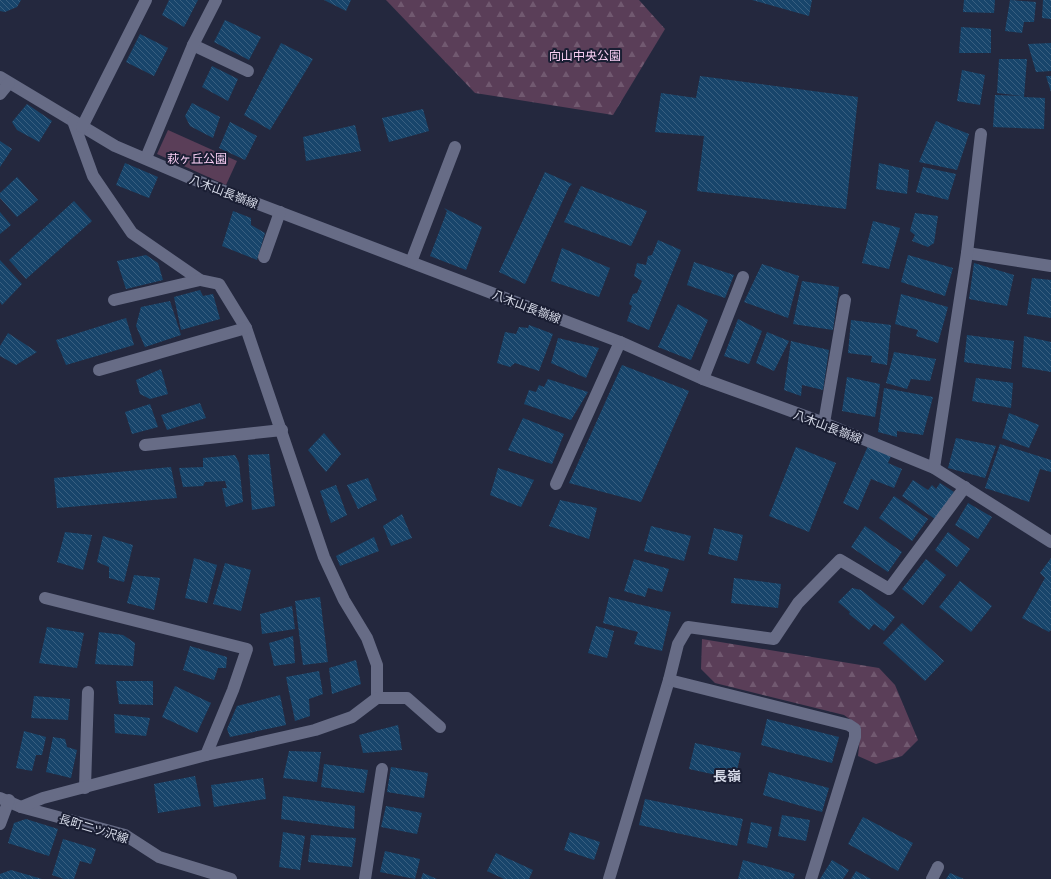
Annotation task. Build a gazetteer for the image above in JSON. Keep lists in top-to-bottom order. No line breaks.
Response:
{"streets":{"street":["八木山長嶺線","長町二ツ沢線"]},"districts":["長嶺"],"parks":["向山中央公園","萩ヶ丘公園"]}
